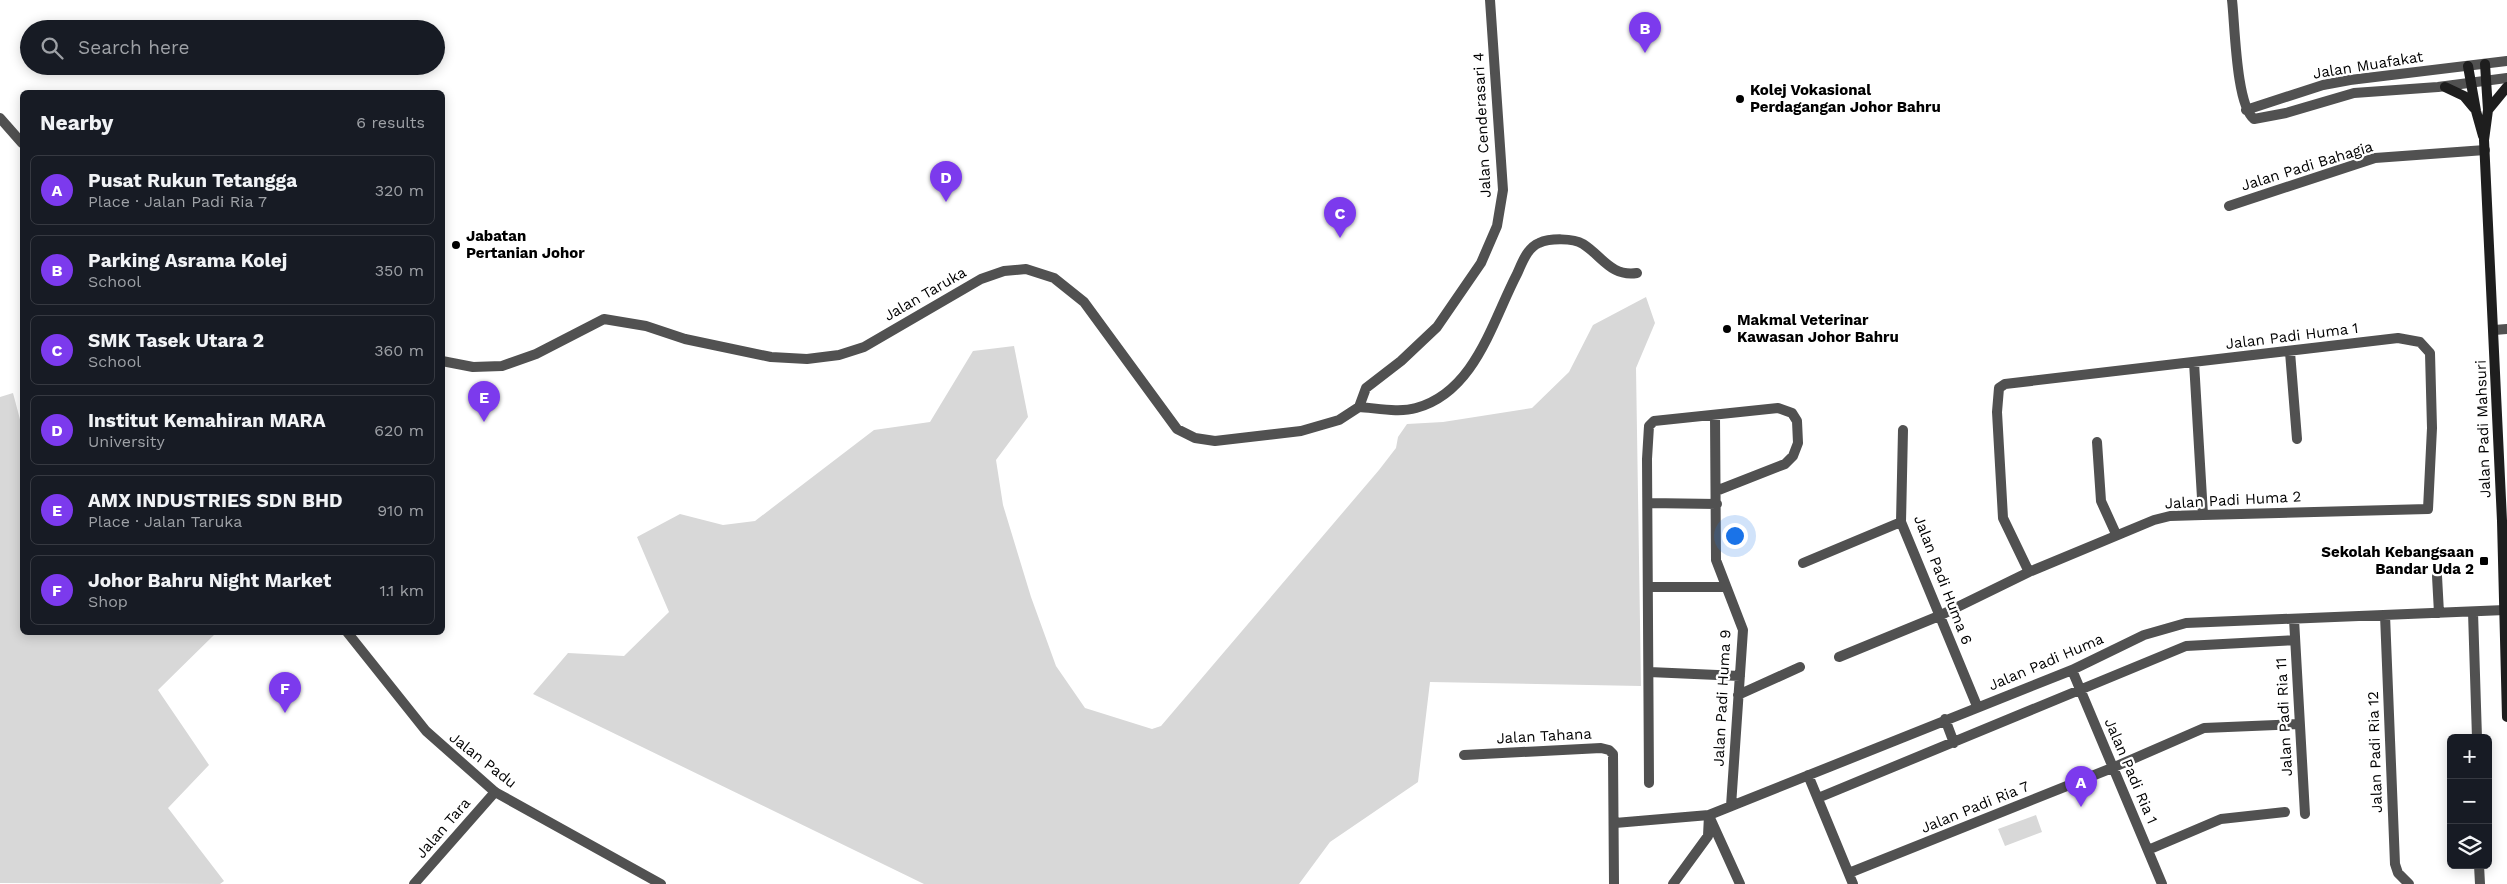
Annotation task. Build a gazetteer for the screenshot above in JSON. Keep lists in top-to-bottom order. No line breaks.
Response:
{"streets":{"main road":["Jalan Padi Mahsuri"],"street":["Jalan Muafakat","Jalan Cenderasari 4","Jalan Padi Bahagia","Jalan Taruka","Jalan Padi Huma 1","Jalan Padi Huma 2","Jalan Padi Huma 6","Jalan Padi Huma","Jalan Padi Huma 9","Jalan Padi Ria 11","Jalan Tahana","Jalan Padi Ria 12","Jalan Padu","Jalan Padi Ria 1","Jalan Padi Ria 7","Jalan Tara"]},"crossings":[["Jalan Muafakat","Jalan Padi Mahsuri"],["Jalan Cenderasari 4","Jalan Taruka"],["Jalan Padi Bahagia","Jalan Padi Mahsuri"],["Jalan Padi Huma 1","Jalan Padi Huma 2"],["Jalan Padi Mahsuri","Jalan Padi Huma"],["Jalan Padi Huma 2","Jalan Padi Huma 6"],["Jalan Padi Huma 6","Jalan Padi Huma"],["Jalan Padi Huma","Jalan Padi Huma 9"],["Jalan Padi Huma","Jalan Padi Ria 11"],["Jalan Padi Huma","Jalan Tahana"],["Jalan Padi Huma","Jalan Padi Ria 12"],["Jalan Padi Huma","Jalan Padi Ria 1"],["Jalan Padi Ria 11","Jalan Padi Ria 7"],["Jalan Padu","Jalan Tara"],["Jalan Padi Ria 1","Jalan Padi Ria 7"]],"places":{"other":["Kolej Vokasional Perdagangan Johor Bahru","Jabatan Pertanian Johor","Makmal Veterinar Kawasan Johor Bahru"],"transit":["Sekolah Kebangsaan Bandar Uda 2"]},"page":{"pins":["B","D","C","E","F","A"],"search":"Search here","heading":["Nearby","6 results"],"list":[{"mark":"A","name":"Pusat Rukun Tetangga","note":"Place · Jalan Padi Ria 7","value":"320 m"},{"mark":"B","name":"Parking Asrama Kolej","note":"School","value":"350 m"},{"mark":"C","name":"SMK Tasek Utara 2","note":"School","value":"360 m"},{"mark":"D","name":"Institut Kemahiran MARA","note":"University","value":"620 m"},{"mark":"E","name":"AMX INDUSTRIES SDN BHD","note":"Place · Jalan Taruka","value":"910 m"},{"mark":"F","name":"Johor Bahru Night Market","note":"Shop","value":"1.1 km"}],"map_buttons":["+","−"]}}
